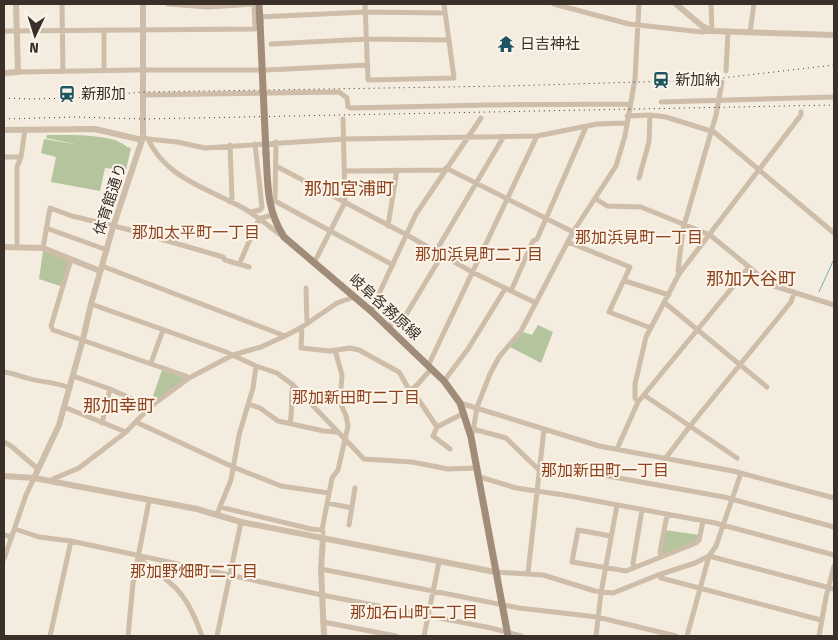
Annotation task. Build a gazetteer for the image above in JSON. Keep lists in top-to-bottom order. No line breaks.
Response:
{"streets":{"main road":["岐阜各務原線"],"street":["体育館通り"]},"districts":["那加宮浦町","那加太平町一丁目","那加浜見町一丁目","那加浜見町二丁目","那加大谷町","那加新田町二丁目","那加幸町","那加新田町一丁目","那加野畑町二丁目","那加石山町二丁目"],"places":{"temple":["日吉神社"],"station":["新加納","新那加"]},"north":"bottom"}
